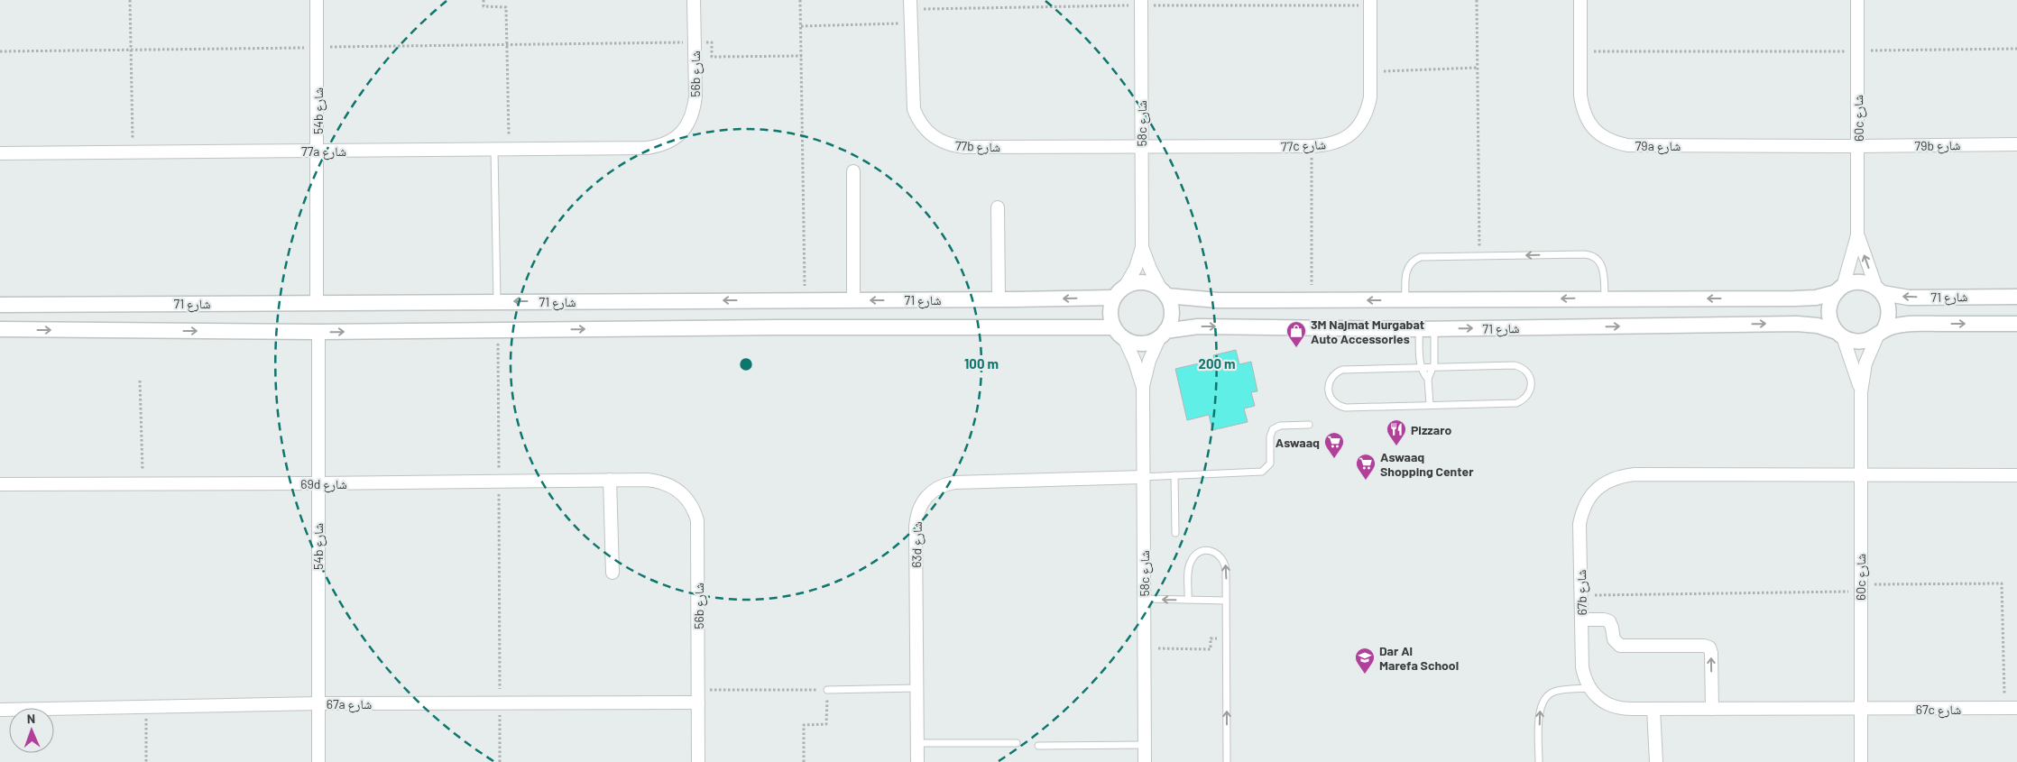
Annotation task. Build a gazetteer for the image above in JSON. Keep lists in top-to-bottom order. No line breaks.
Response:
{"streets":{"street":["56b شارع","54b شارع","60c شارع","58c شارع","77c شارع","79a شارع","79b شارع","77b شارع","77a شارع","شارع 71","69d شارع","63d شارع","67b شارع","67a شارع","67c شارع"]},"crossings":[["56b شارع","77a شارع"],["56b شارع","69d شارع"],["56b شارع","67a شارع"],["54b شارع","77a شارع"],["54b شارع","شارع 71"],["54b شارع","69d شارع"],["54b شارع","67a شارع"],["60c شارع","79a شارع"],["60c شارع","79b شارع"],["60c شارع","شارع 71"],["60c شارع","67b شارع"],["60c شارع","67c شارع"],["58c شارع","77c شارع"],["58c شارع","77b شارع"],["58c شارع","شارع 71"],["58c شارع","63d شارع"],["77c شارع","77b شارع"],["79a شارع","79b شارع"],["67b شارع","67c شارع"]],"places":{"shop":["3M Najmat Murgabat Auto Accessories"],"restaurant":["Pizzaro"],"supermarket":["Aswaaq","Aswaaq Shopping Center"],"school or university":["Dar Al Marefa School"]},"north":"top","rings":["100 m","200 m"]}
